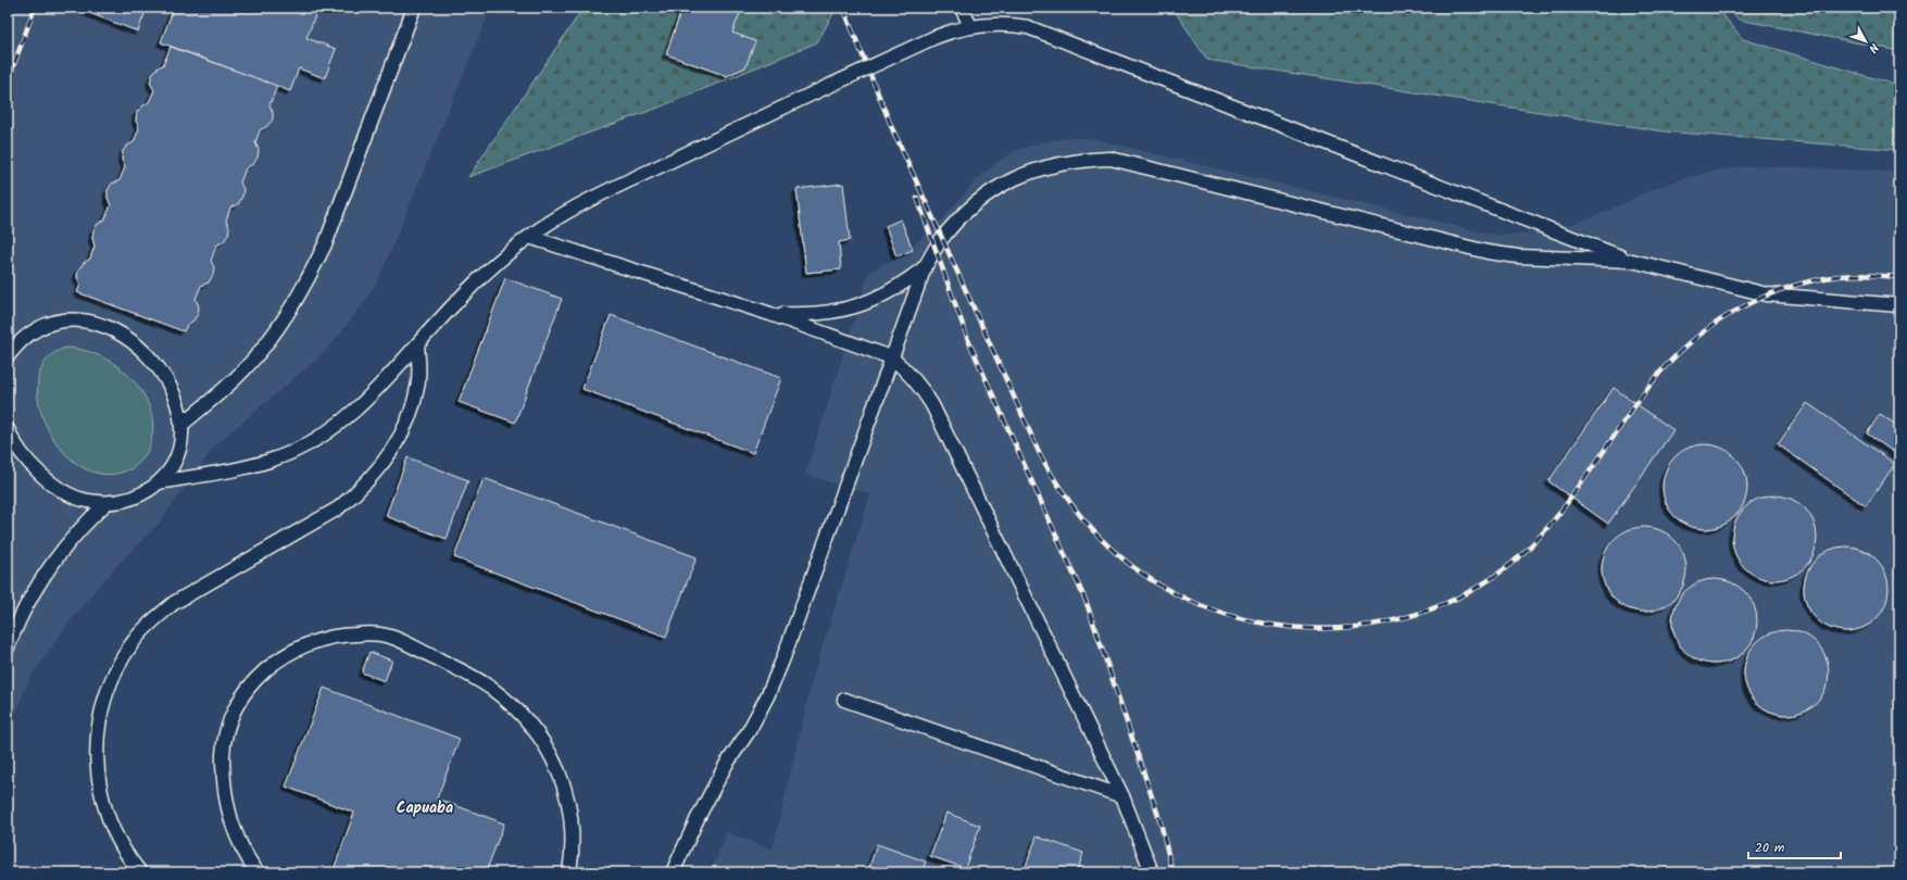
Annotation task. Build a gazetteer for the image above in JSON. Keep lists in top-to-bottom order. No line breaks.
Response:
{"districts":["Capuaba"],"scale_bar":"20 m","north":"bottom right"}
